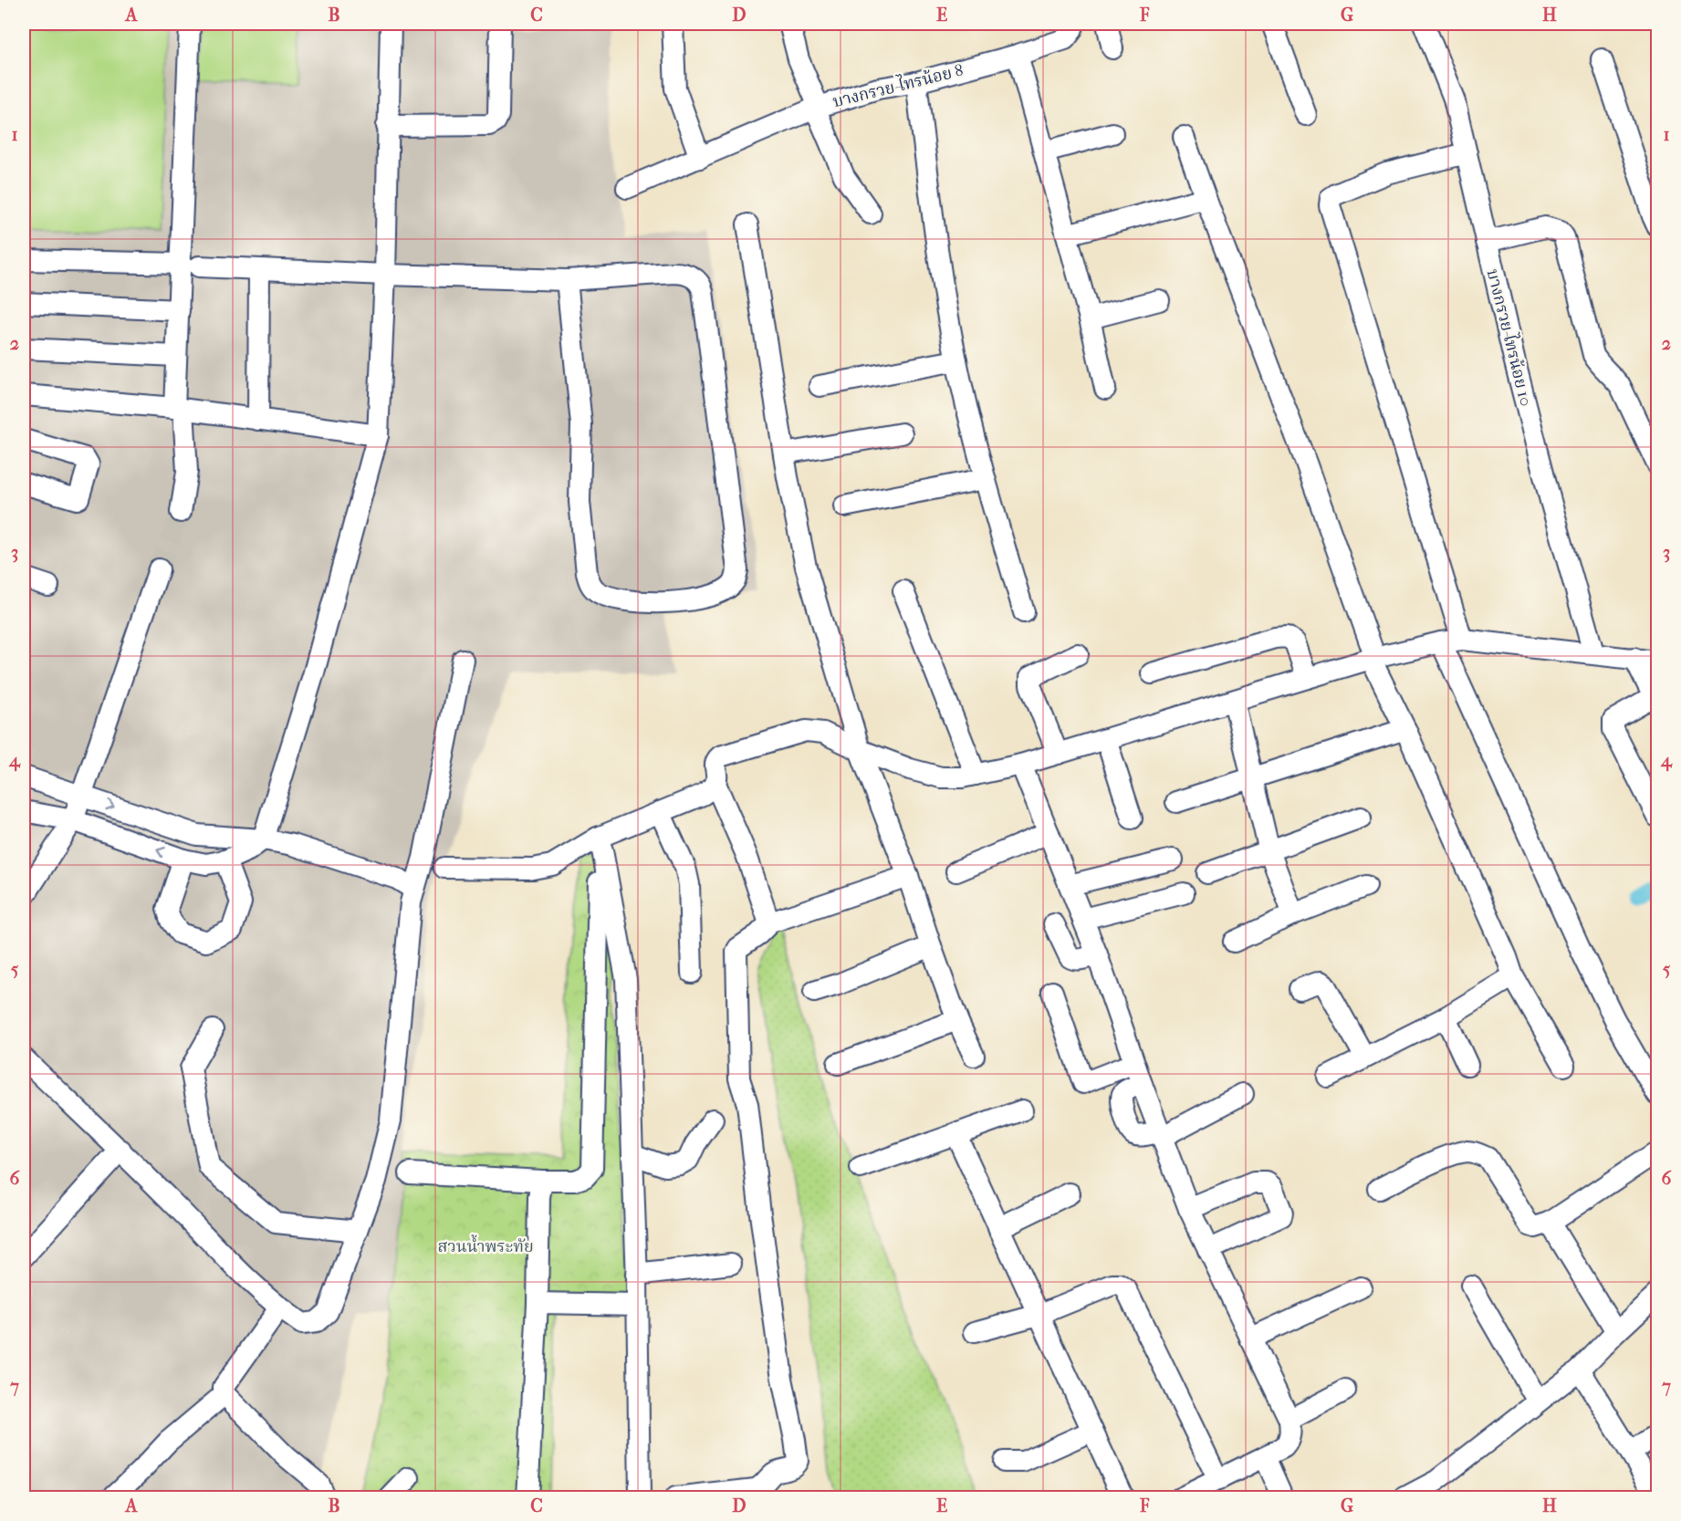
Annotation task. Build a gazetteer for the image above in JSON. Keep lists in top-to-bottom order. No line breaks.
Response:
{"streets":{"street":["บางกรวย-ไทรน้อย 8","บางกรวย-ไทรน้อย 10"]},"parks":["สวนน้ำพระทัย"],"grid":{"columns":["A","B","C","D","E","F","G","H"],"rows":["1","2","3","4","5","6","7"]}}
